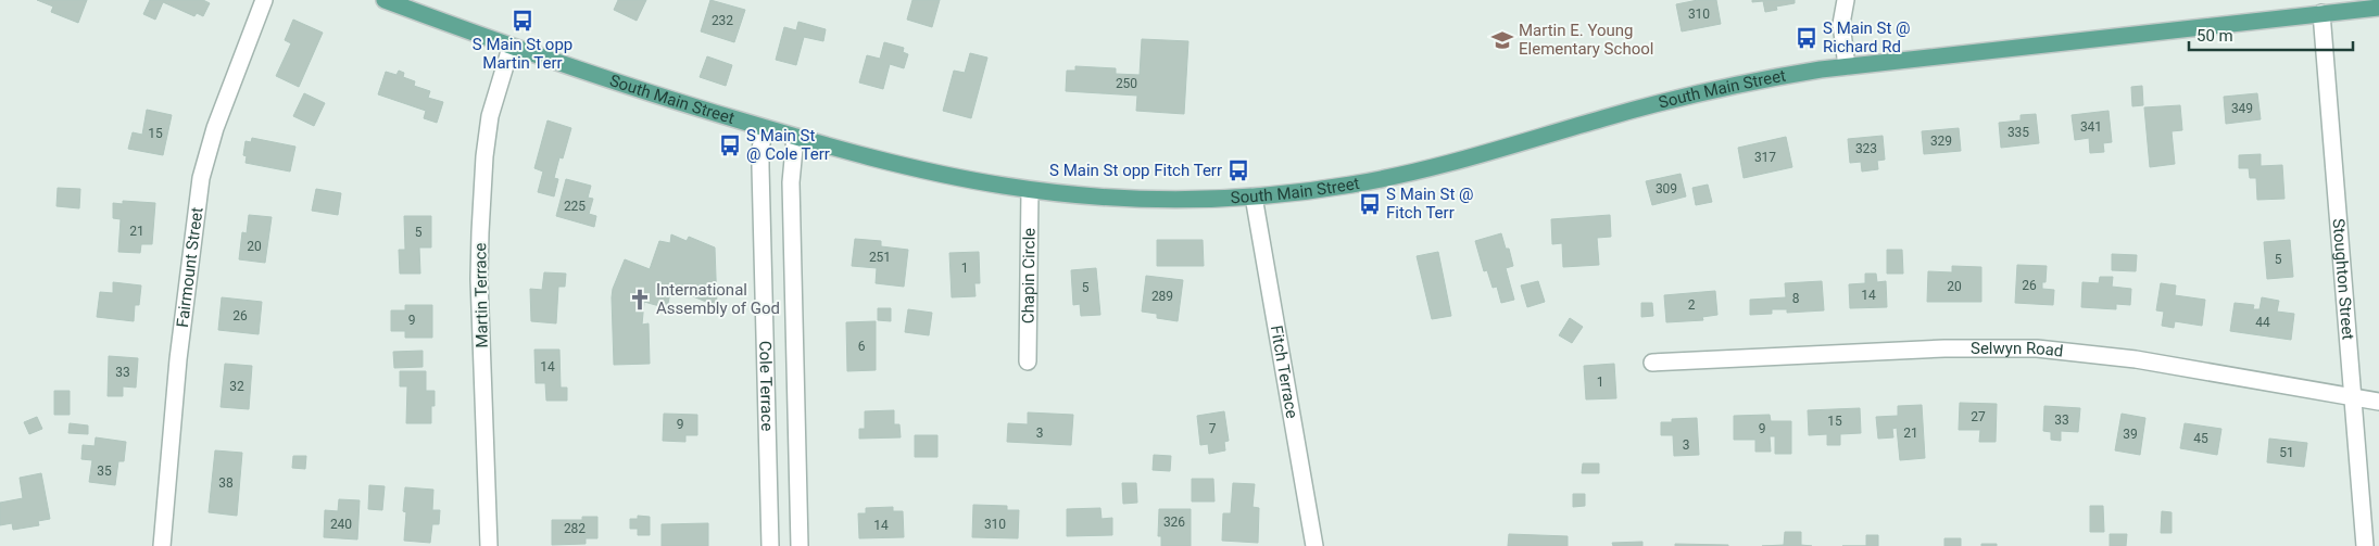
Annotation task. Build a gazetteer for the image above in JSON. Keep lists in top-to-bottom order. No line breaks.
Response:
{"streets":{"main road":["South Main Street"],"street":["Fairmount Street","Chapin Circle","Stoughton Street","Martin Terrace","Selwyn Road","Fitch Terrace","Cole Terrace"]},"crossings":[["South Main Street","Chapin Circle"],["South Main Street","Stoughton Street"],["South Main Street","Martin Terrace"],["South Main Street","Fitch Terrace"],["South Main Street","Cole Terrace"],["Stoughton Street","Selwyn Road"]],"places":{"bus stop":["S Main St opp Martin Terr","S Main St @ Richard Rd","S Main St @ Cole Terr","S Main St opp Fitch Terr","S Main St @ Fitch Terr"],"school or university":["Martin E. Young Elementary School"],"church":["International Assembly of God"]},"house_numbers":["310","232","250","349","341","335","15","329","323","317","309","225","21","5","20","251","5","1","26","20","5","14","289","8","2","26","9","44","6","14","33","1","32","27","33","15","9","7","9","3","21","39","45","3","51","35","38","326","240","310","14","282"],"scale_bar":"50 m"}
